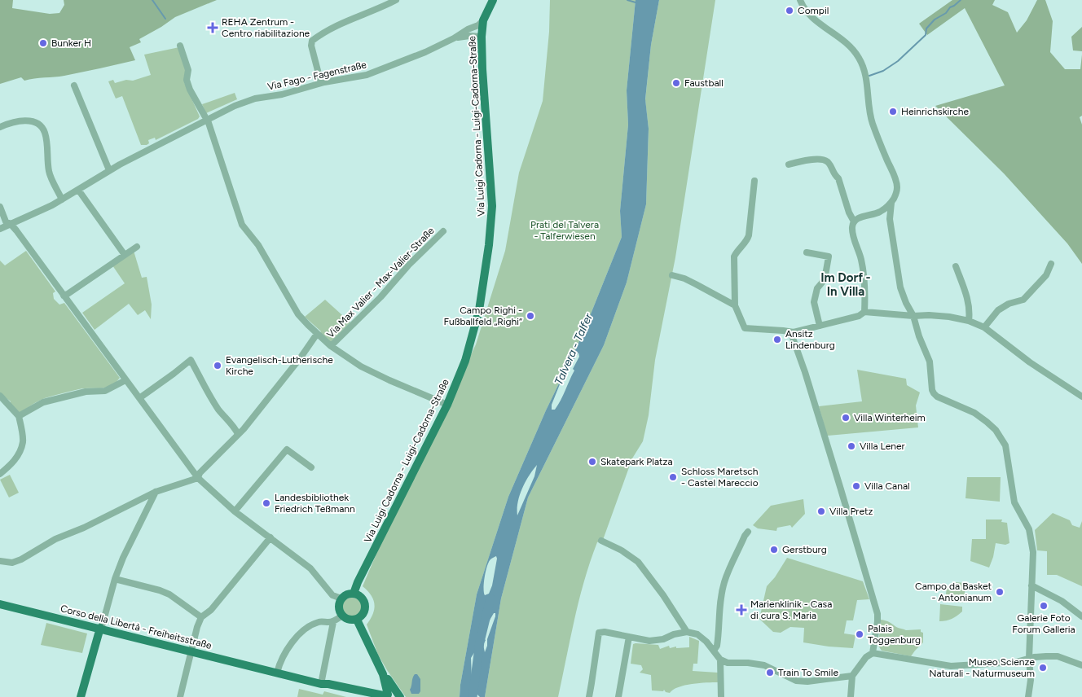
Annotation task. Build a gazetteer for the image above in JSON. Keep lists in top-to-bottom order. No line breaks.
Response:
{"streets":{"main road":["Via Luigi Cadorna - Luigi-Cadorna-Straße","Corso della Libertà - Freiheitsstraße"],"street":["Via Fago - Fagenstraße","Via Max Valier - Max-Valier-Straße"]},"crossings":[["Via Fago - Fagenstraße","Via Luigi Cadorna - Luigi-Cadorna-Straße"]],"districts":["Im Dorf - In Villa"],"water":["Talvera - Talfer"],"parks":["Prati del Talvera - Talferwiesen"],"places":{"other":["Compil","Bunker H","Faustball","Heinrichskirche","Campo Righi - Fußballfeld „Righi“","Ansitz Lindenburg","Evangelisch-Lutherische Kirche","Villa Winterheim","Villa Lener","Skatepark Platza","Schloss Maretsch - Castel Mareccio","Villa Canal","Landesbibliothek Friedrich Teßmann","Villa Pretz","Gerstburg","Campo da Basket - Antonianum","Galerie Foto Forum Galleria","Palais Toggenburg","Museo Scienze Naturali - Naturmuseum","Train To Smile"],"health":["REHA Zentrum - Centro riabilitazione","Marienklinik - Casa di cura S. Maria"]}}
